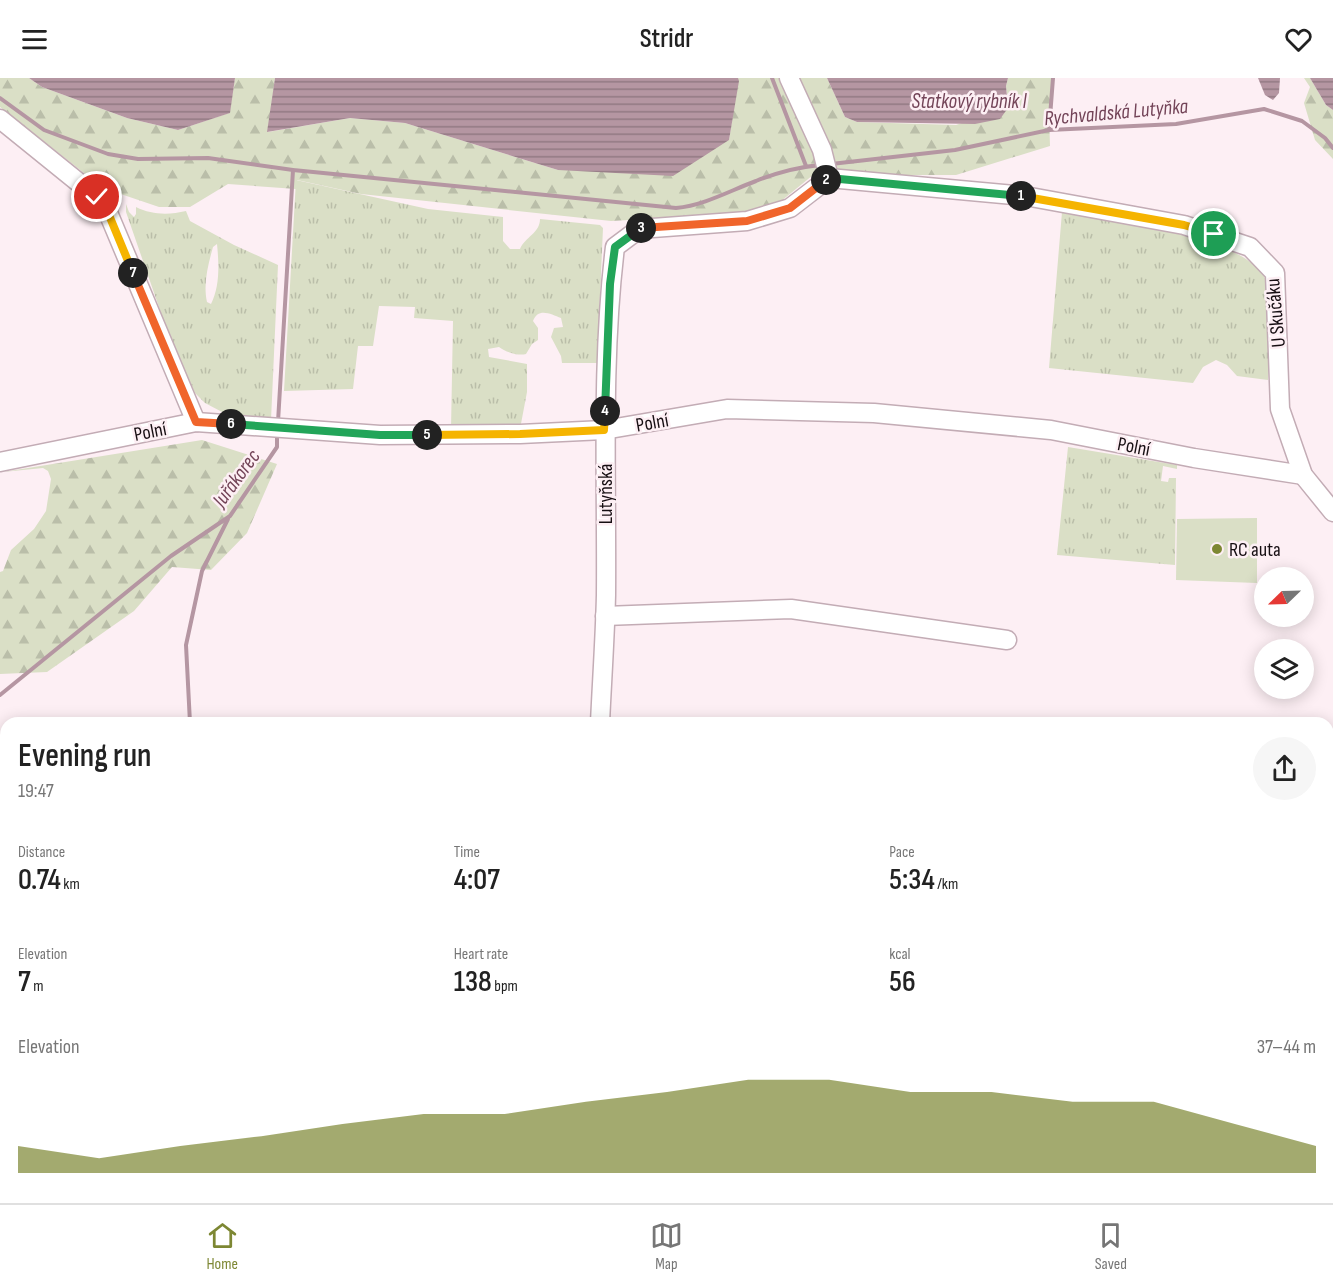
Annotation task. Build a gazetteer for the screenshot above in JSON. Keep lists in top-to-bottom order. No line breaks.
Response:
{"streets":{"street":["U Skučáku","Polní","Lutyňská"]},"crossings":[["U Skučáku","Polní"],["U Skučáku","Lutyňská"],["Polní","Lutyňská"]],"water":["Statkový rybník I","Rychvaldská Lutyňka","Juřákorec"],"places":["RC auta"],"north":"bottom left","page":{"header":"Stridr","pins":["2","1","3","7","4","6","5"],"heading":["Evening run","19:47"],"stats":[["Distance","0.74 km"],["Time","4:07"],["Pace","5:34 /km"],["Elevation","7 m"],["Heart rate","138 bpm"],["kcal","56"]],"chart":["Elevation","37–44 m"],"tabs":["Home","Map","Saved"]}}
